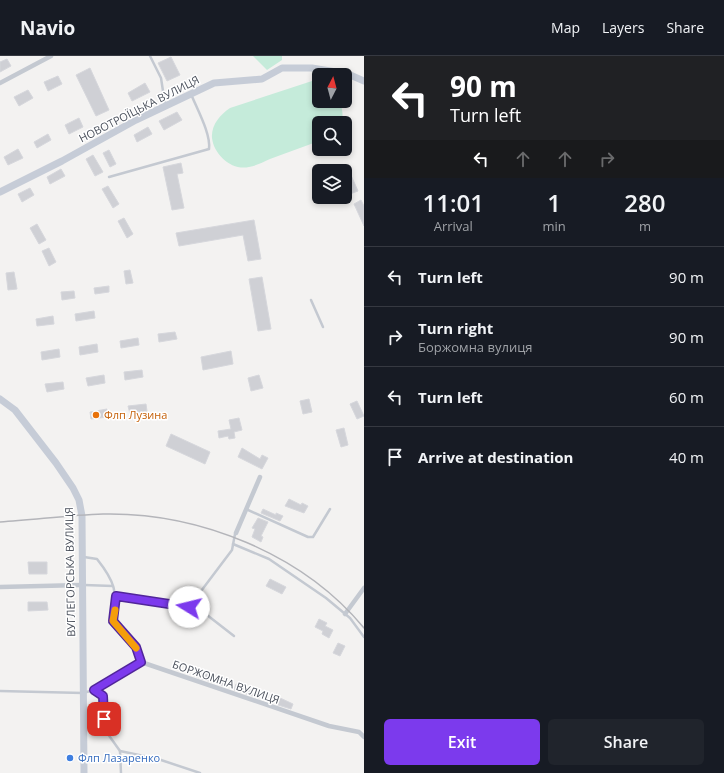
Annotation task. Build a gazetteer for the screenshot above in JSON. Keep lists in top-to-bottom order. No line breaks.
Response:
{"streets":{"main road":["НОВОТРОЇЦЬКА ВУЛИЦЯ","ВУГЛЕГОРСЬКА ВУЛИЦЯ"],"street":["БОРЖОМНА ВУЛИЦЯ"]},"places":["Флп Лузина","Флп Лазаренко"],"north":"top","page":{"header":"Navio","nav":["Map","Layers","Share"],"turn":["90 m","Turn left"],"eta":["11:01","Arrival","1","min","280","m"],"list":[{"name":"Turn left","value":"90 m"},{"name":"Turn right","note":"Боржомна вулиця","value":"90 m"},{"name":"Turn left","value":"60 m"},{"name":"Arrive at destination","value":"40 m"}],"buttons":["Exit","Share"]}}
